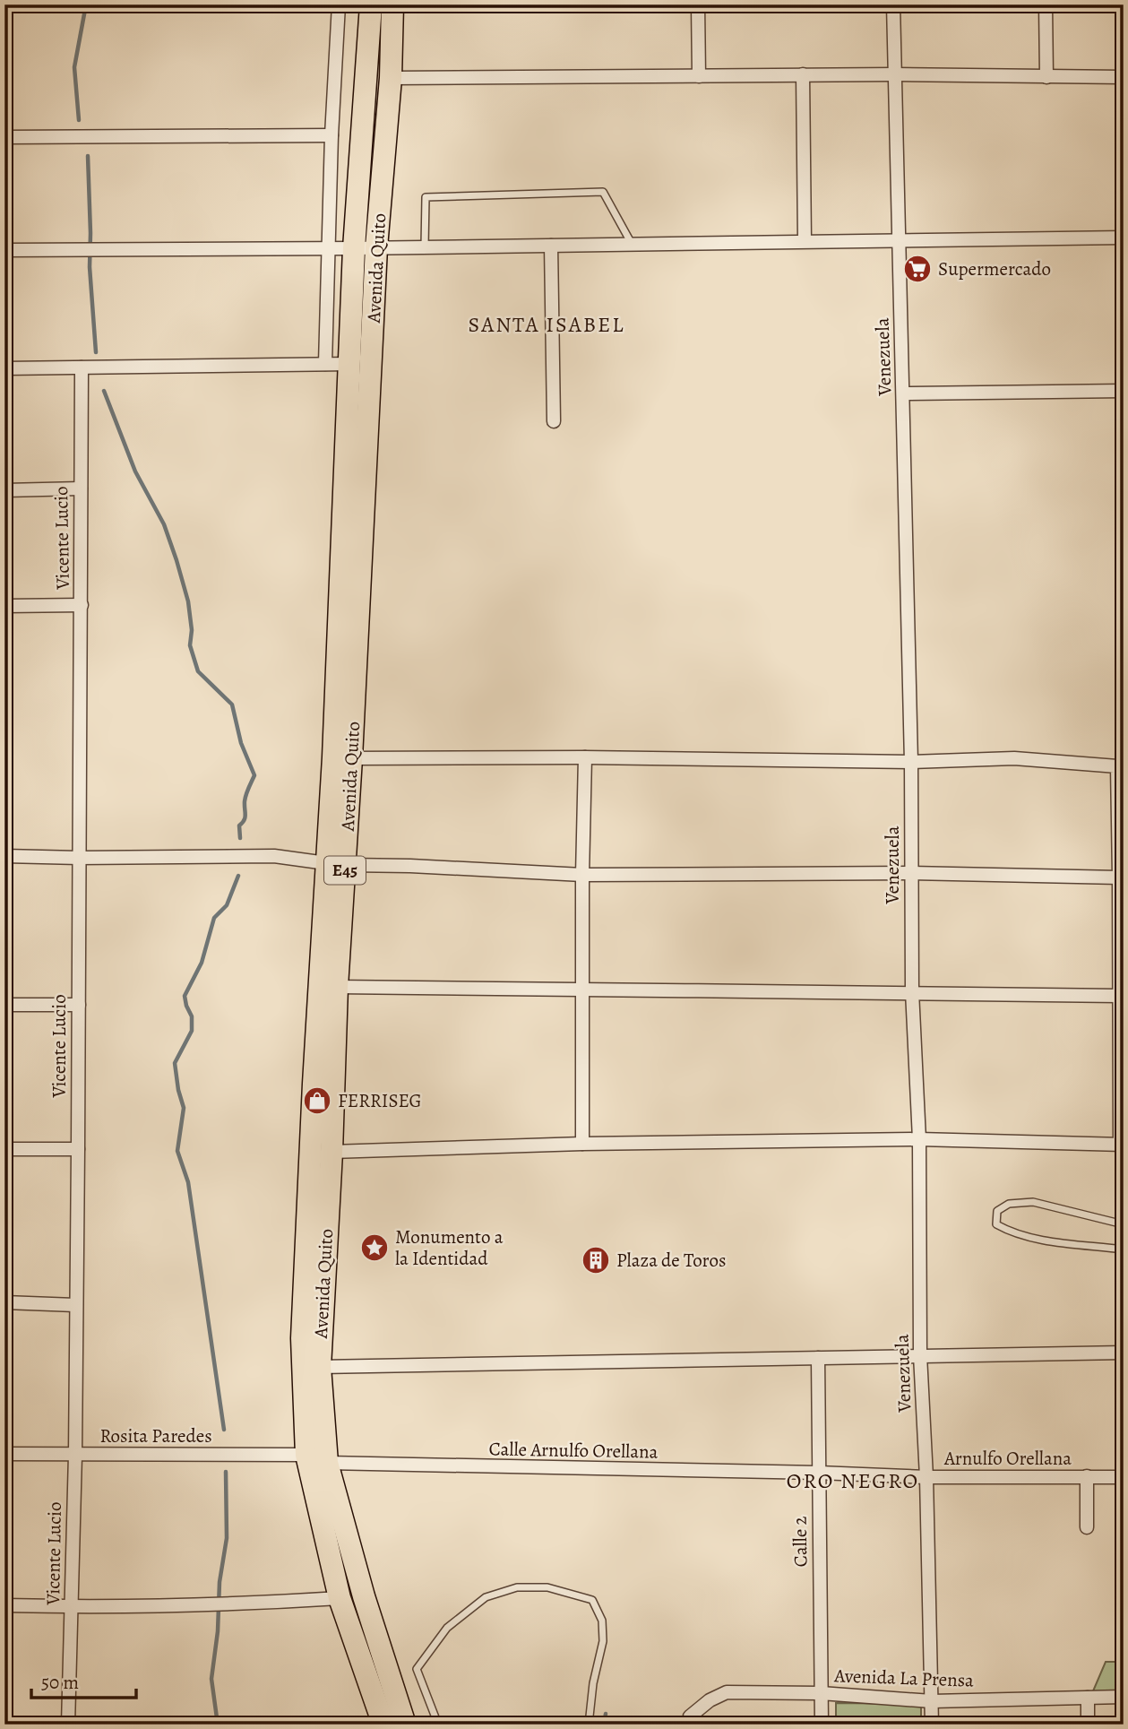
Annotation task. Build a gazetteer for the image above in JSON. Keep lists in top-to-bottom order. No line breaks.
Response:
{"streets":{"highway":["Avenida Quito","E45"],"street":["Venezuela","Vicente Lucio","Rosita Paredes","Calle Arnulfo Orellana","Arnulfo Orellana","Calle 2","Avenida La Prensa"]},"crossings":[["Avenida Quito","Rosita Paredes"],["Avenida Quito","Calle Arnulfo Orellana"],["Venezuela","Arnulfo Orellana"],["Venezuela","Avenida La Prensa"],["Vicente Lucio","Rosita Paredes"],["Calle Arnulfo Orellana","Arnulfo Orellana"],["Calle Arnulfo Orellana","Calle 2"],["Arnulfo Orellana","Calle 2"],["Calle 2","Avenida La Prensa"]],"districts":["SANTA ISABEL","ORO NEGRO"],"places":{"supermarket":["Supermercado"],"shop":["FERRISEG"],"place":["Monumento a la Identidad"],"building":["Plaza de Toros"]},"scale_bar":"50 m"}
